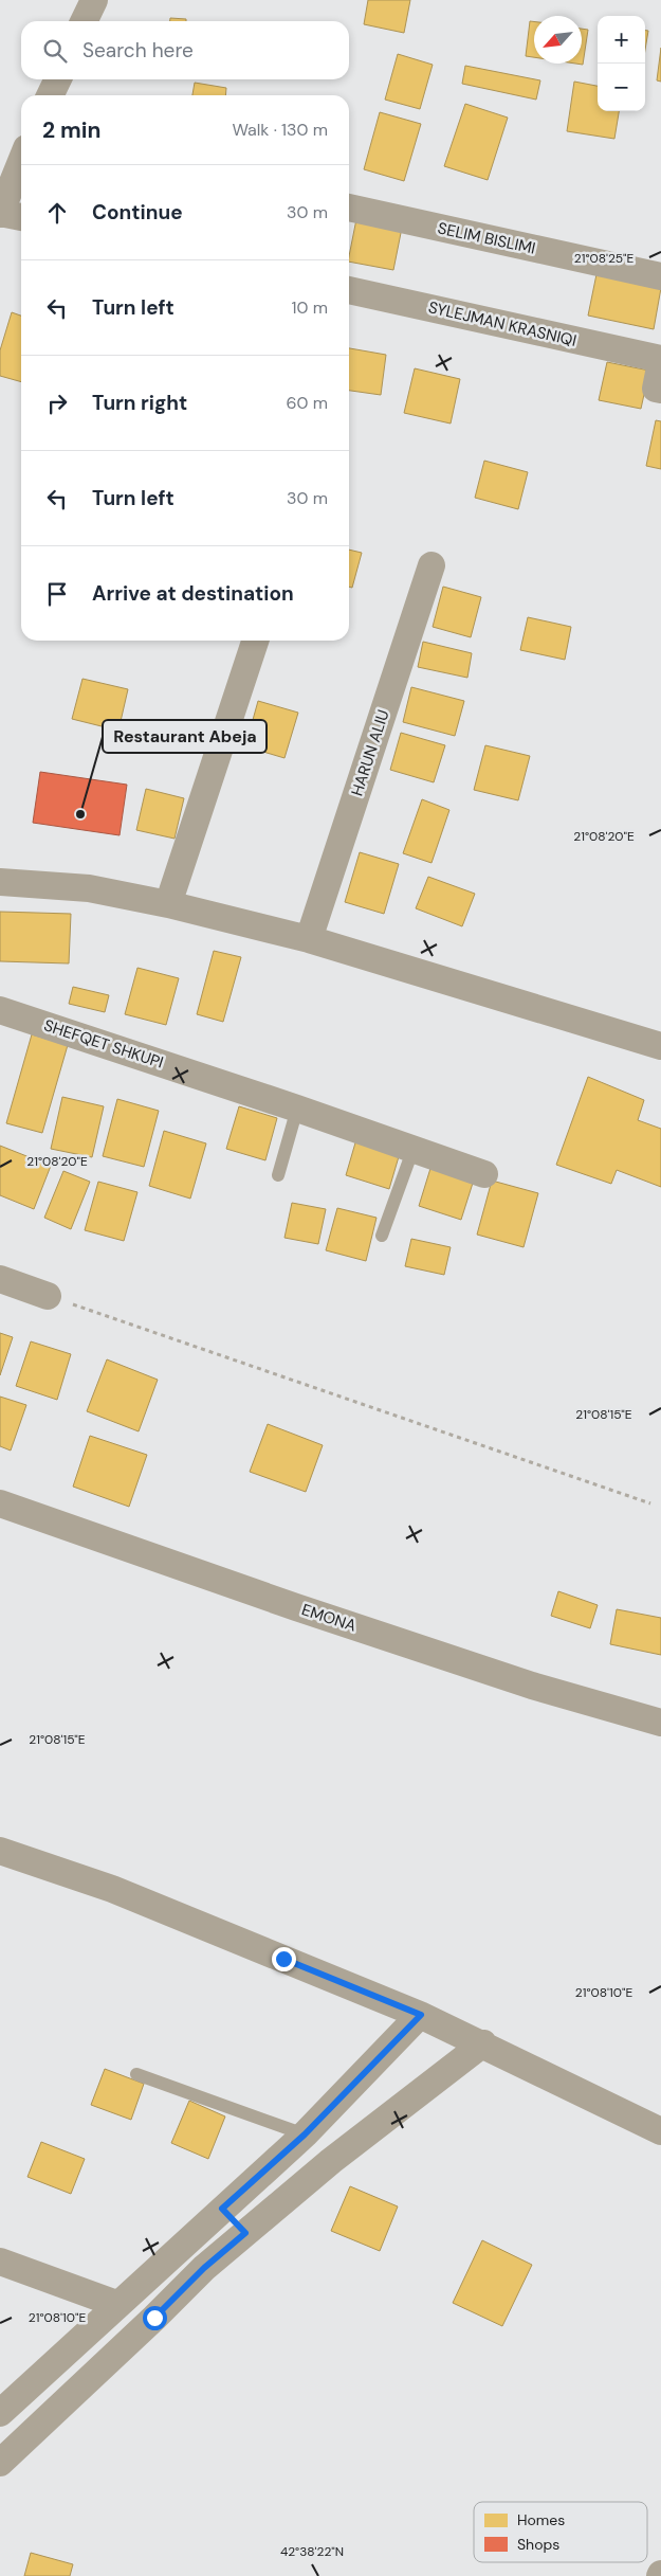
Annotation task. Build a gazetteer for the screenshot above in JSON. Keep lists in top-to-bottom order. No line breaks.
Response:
{"streets":{"street":["SELIM BISLIMI","SYLEJMAN KRASNIQI","HARUN ALIU","SHEFQET SHKUPI","EMONA"]},"places":["Restaurant Abeja"],"legend":["Homes","Shops"],"north":"bottom left","page":{"map_buttons":["+","−"],"search":"Search here","heading":["2 min","Walk · 130 m"],"list":[["Continue","30 m"],["Turn left","10 m"],["Turn right","60 m"],["Turn left","30 m"],"Arrive at destination"]},"coordinates":["21°08'25\"E","21°08'20\"E","21°08'15\"E","21°08'10\"E","42°38'22\"N"]}
